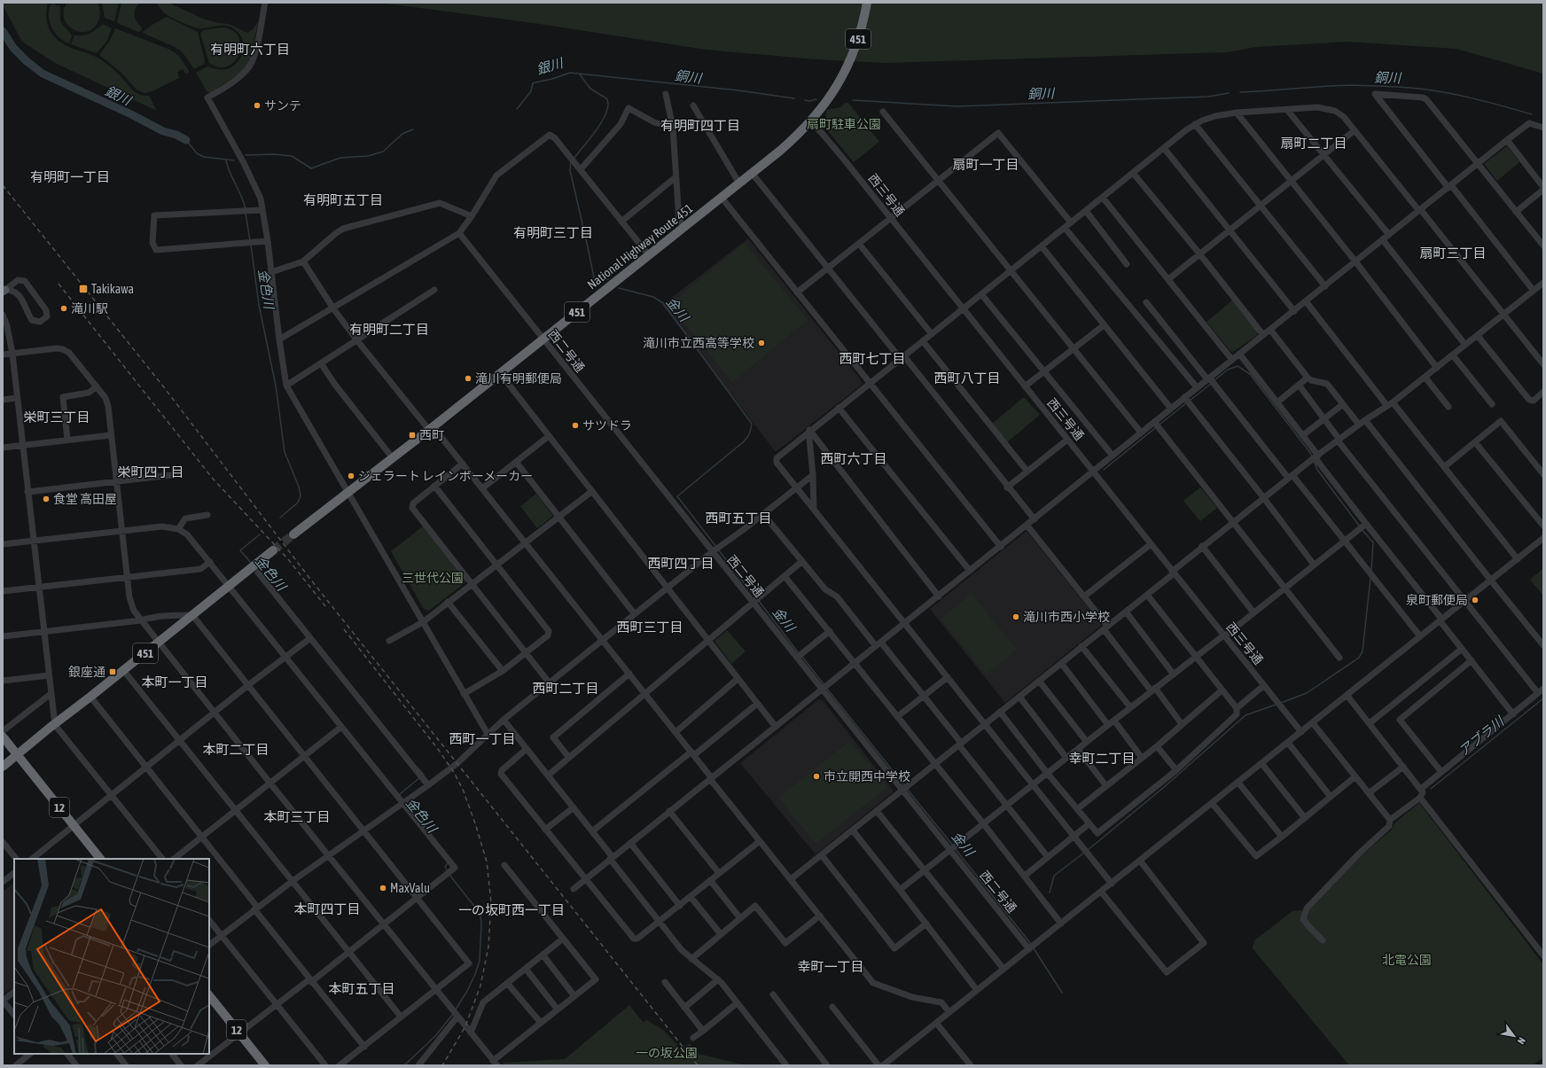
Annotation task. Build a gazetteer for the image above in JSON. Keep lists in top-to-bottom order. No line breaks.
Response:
{"streets":{"highway":["451","National Highway Route 451","12"],"street":["西三号通","西二号通"]},"crossings":[["451","12"],["西三号通","National Highway Route 451"],["National Highway Route 451","西二号通"]],"districts":["有明町六丁目","有明町四丁目","扇町二丁目","扇町一丁目","有明町一丁目","有明町五丁目","有明町三丁目","扇町三丁目","有明町二丁目","西町七丁目","西町八丁目","栄町三丁目","西町六丁目","栄町四丁目","西町五丁目","西町四丁目","西町三丁目","本町一丁目","西町二丁目","西町一丁目","本町二丁目","幸町二丁目","本町三丁目","本町四丁目","一の坂町西一丁目","幸町一丁目","本町五丁目"],"water":["銀川","銅川","金色川","金川","アブラ川"],"parks":["扇町駐車公園","三世代公園","北電公園","一の坂公園"],"places":{"other":["サンテ","滝川駅","滝川市立西高等学校","滝川有明郵便局","サツドラ","ジェラート レインボーメーカー","食堂 高田屋","泉町郵便局","滝川市西小学校","市立開西中学校","MaxValu"],"transit":["Takikawa","西町","銀座通"]},"north":"bottom right"}
